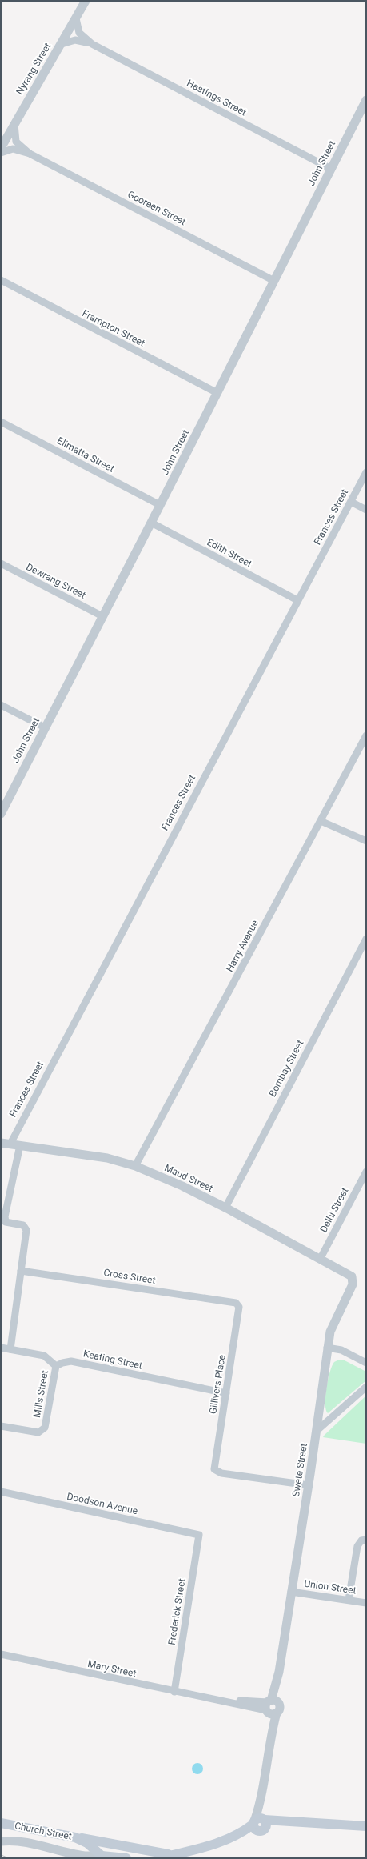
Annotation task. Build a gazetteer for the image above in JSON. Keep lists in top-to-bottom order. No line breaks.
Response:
{"streets":{"main road":["Church Street"],"street":["Nyrang Street","Hastings Street","John Street","Gooreen Street","Frampton Street","Elimatta Street","Frances Street","Edith Street","Dewrang Street","Harry Avenue","Bombay Street","Maud Street","Delhi Street","Cross Street","Keating Street","Gillivers Place","Mills Street","Swete Street","Doodson Avenue","Union Street","Frederick Street","Mary Street"]},"crossings":[["Nyrang Street","Hastings Street"],["Nyrang Street","Gooreen Street"],["Hastings Street","John Street"],["John Street","Gooreen Street"],["John Street","Frampton Street"],["John Street","Elimatta Street"],["John Street","Edith Street"],["John Street","Dewrang Street"],["Frances Street","Edith Street"],["Frances Street","Maud Street"],["Frances Street","Cross Street"],["Harry Avenue","Maud Street"],["Bombay Street","Maud Street"],["Maud Street","Delhi Street"],["Maud Street","Swete Street"],["Cross Street","Gillivers Place"],["Keating Street","Gillivers Place"],["Keating Street","Mills Street"],["Gillivers Place","Swete Street"],["Swete Street","Union Street"],["Swete Street","Mary Street"],["Doodson Avenue","Frederick Street"],["Frederick Street","Mary Street"]]}
